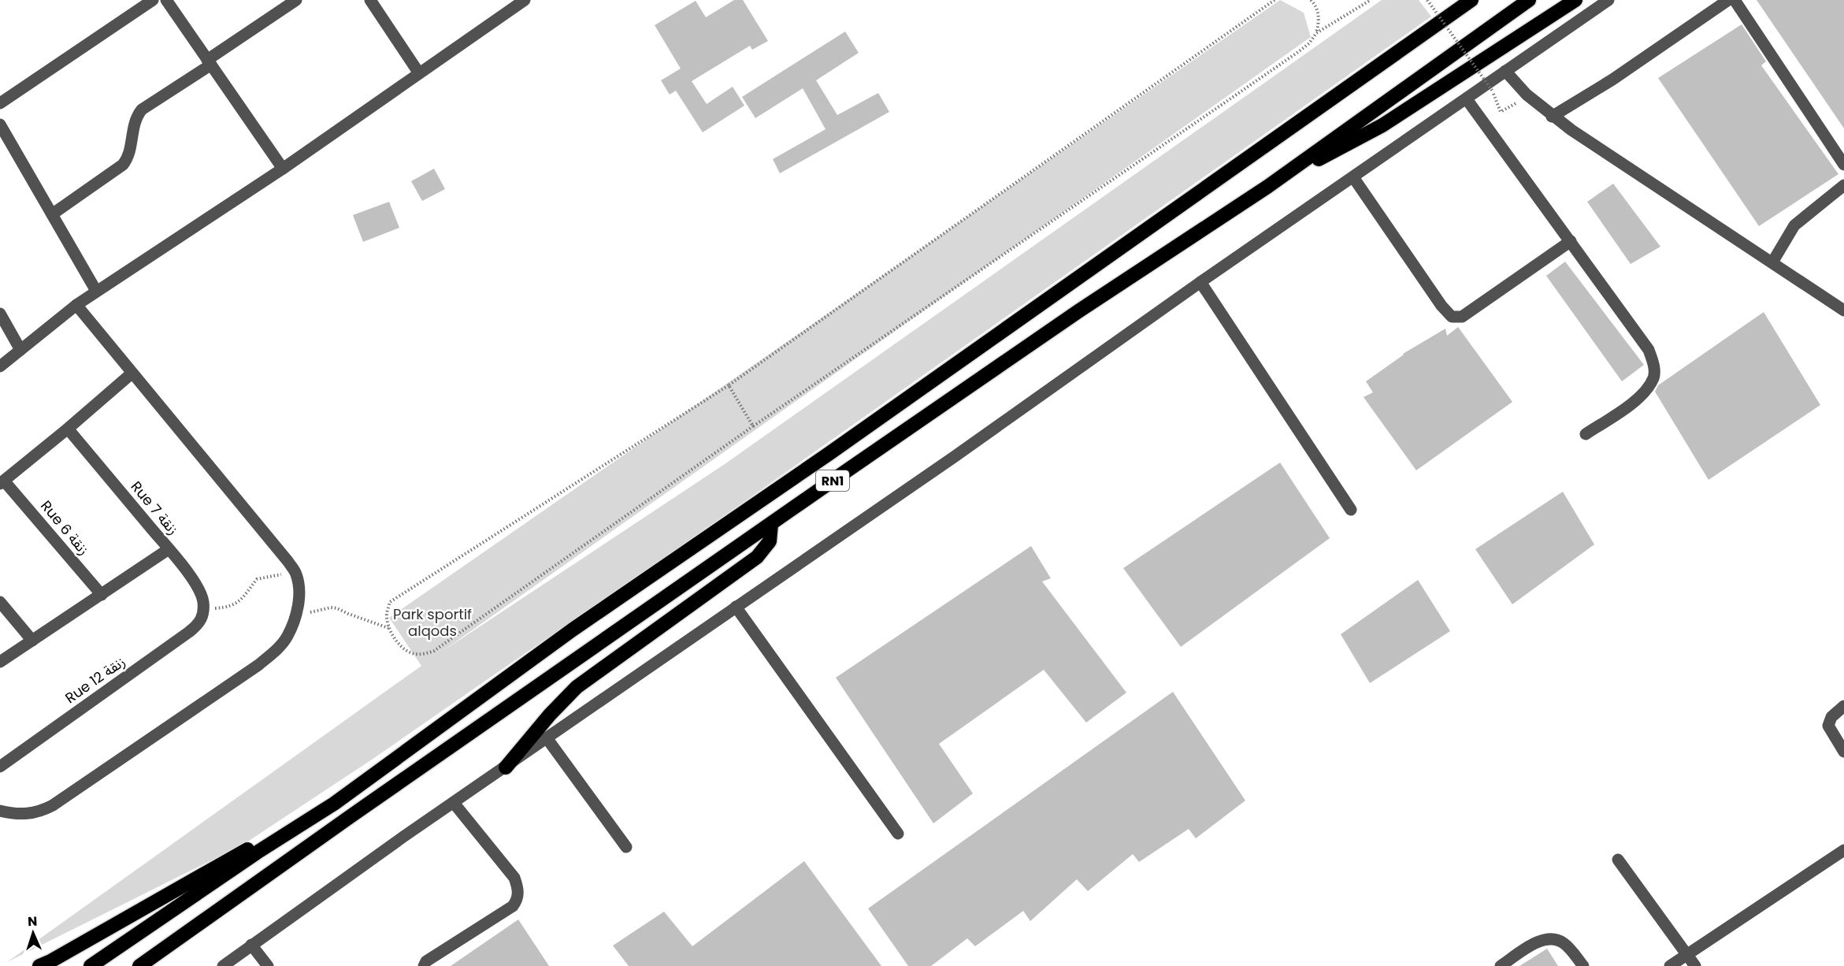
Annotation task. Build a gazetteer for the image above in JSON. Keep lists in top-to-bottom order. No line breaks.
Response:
{"streets":{"highway":["RN1"],"street":["Rue 7 زنقة","Rue 6 زنقة","Rue 12 زنقة"]},"crossings":[["Rue 7 زنقة","Rue 12 زنقة"]],"parks":["Park sportif alqods"],"north":"top"}
